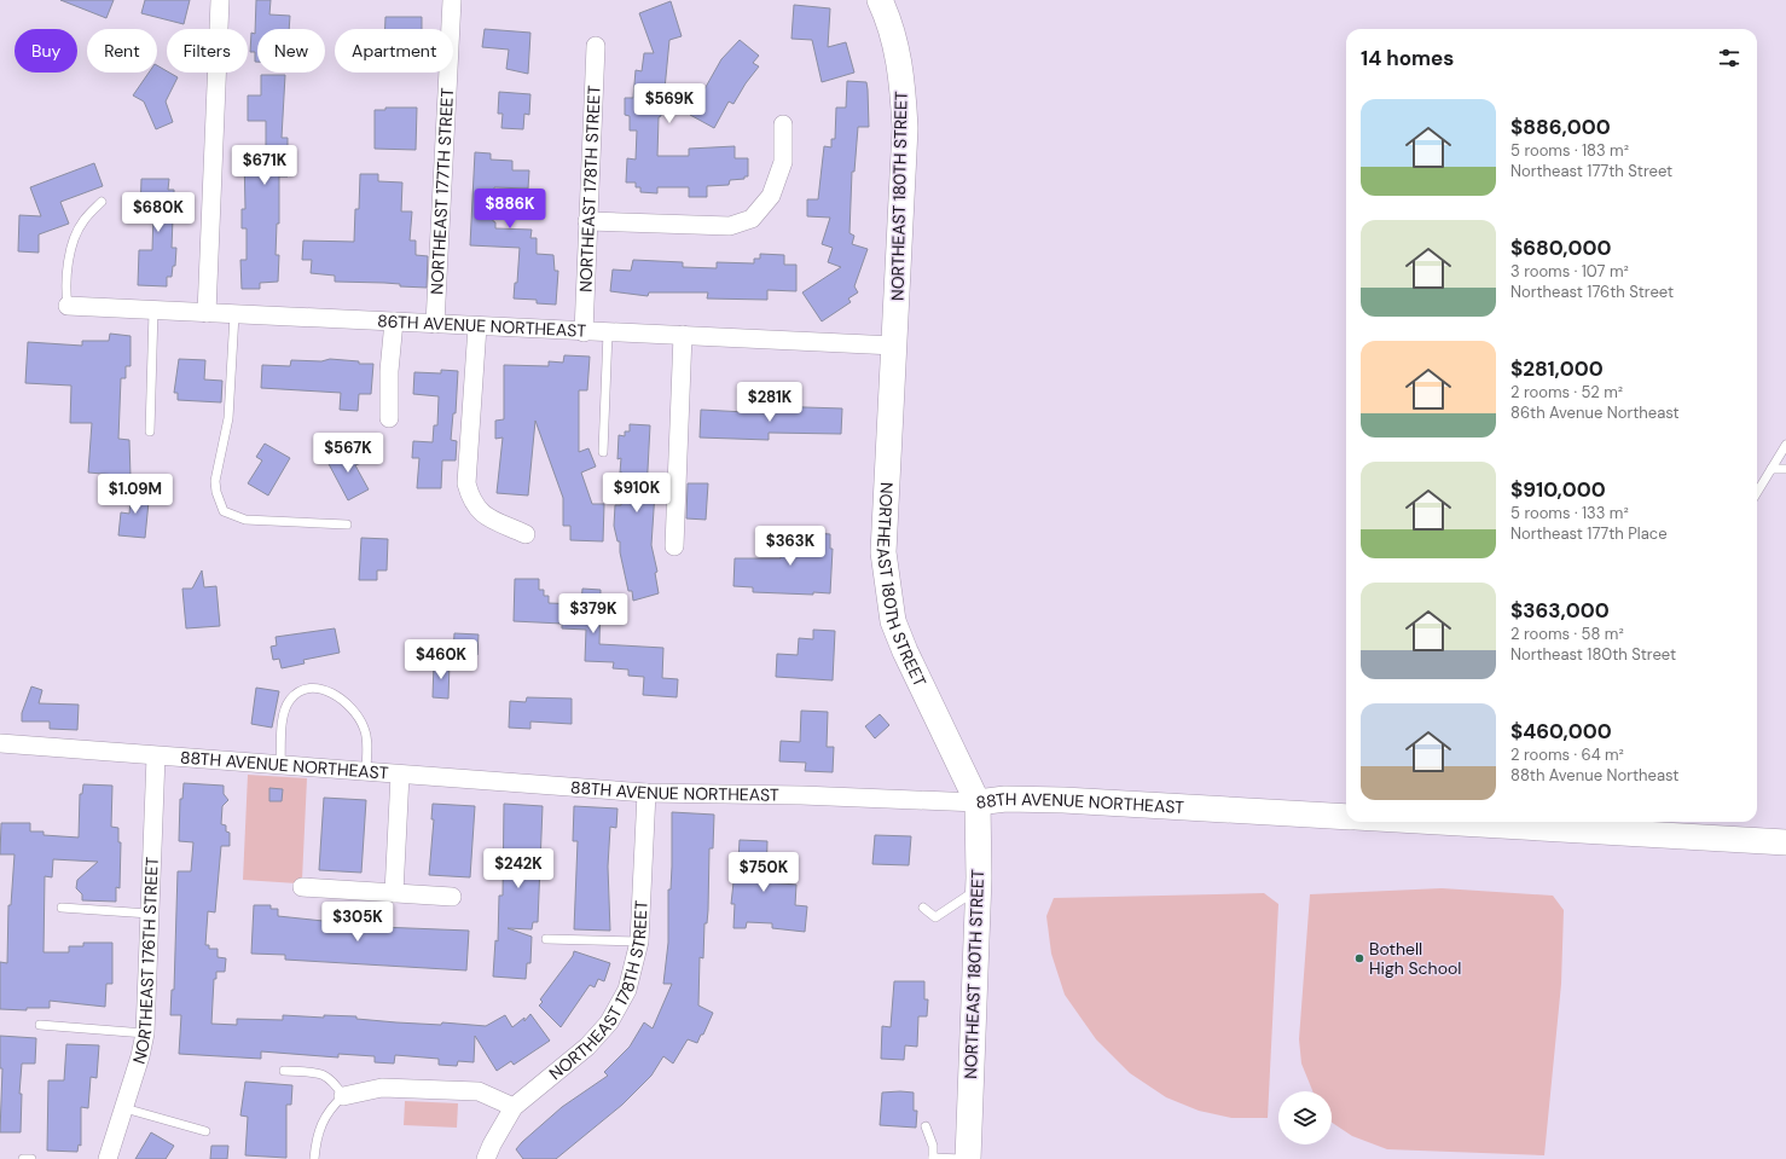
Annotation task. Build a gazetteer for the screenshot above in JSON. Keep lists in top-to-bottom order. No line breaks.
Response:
{"streets":{"street":["NORTHEAST 178TH STREET","NORTHEAST 177TH STREET","NORTHEAST 180TH STREET","86TH AVENUE NORTHEAST","88TH AVENUE NORTHEAST","NORTHEAST 176TH STREET"]},"crossings":[["NORTHEAST 178TH STREET","86TH AVENUE NORTHEAST"],["NORTHEAST 178TH STREET","88TH AVENUE NORTHEAST"],["NORTHEAST 177TH STREET","86TH AVENUE NORTHEAST"],["NORTHEAST 180TH STREET","86TH AVENUE NORTHEAST"],["NORTHEAST 180TH STREET","88TH AVENUE NORTHEAST"],["88TH AVENUE NORTHEAST","NORTHEAST 176TH STREET"]],"places":["Bothell High School"],"page":{"chip":["Buy","Rent","Filters","New","Apartment"],"heading":"14 homes","price":["$569K","$671K","$886K","$680K","$281K","$567K","$910K","$1.09M","$363K","$379K","$460K","$242K","$750K","$305K"],"list":[{"name":"$886,000","note":"5 rooms · 183 m² · Northeast 177th Street"},{"name":"$680,000","note":"3 rooms · 107 m² · Northeast 176th Street"},{"name":"$281,000","note":"2 rooms · 52 m² · 86th Avenue Northeast"},{"name":"$910,000","note":"5 rooms · 133 m² · Northeast 177th Place"},{"name":"$363,000","note":"2 rooms · 58 m² · Northeast 180th Street"},{"name":"$460,000","note":"2 rooms · 64 m² · 88th Avenue Northeast"}]}}
